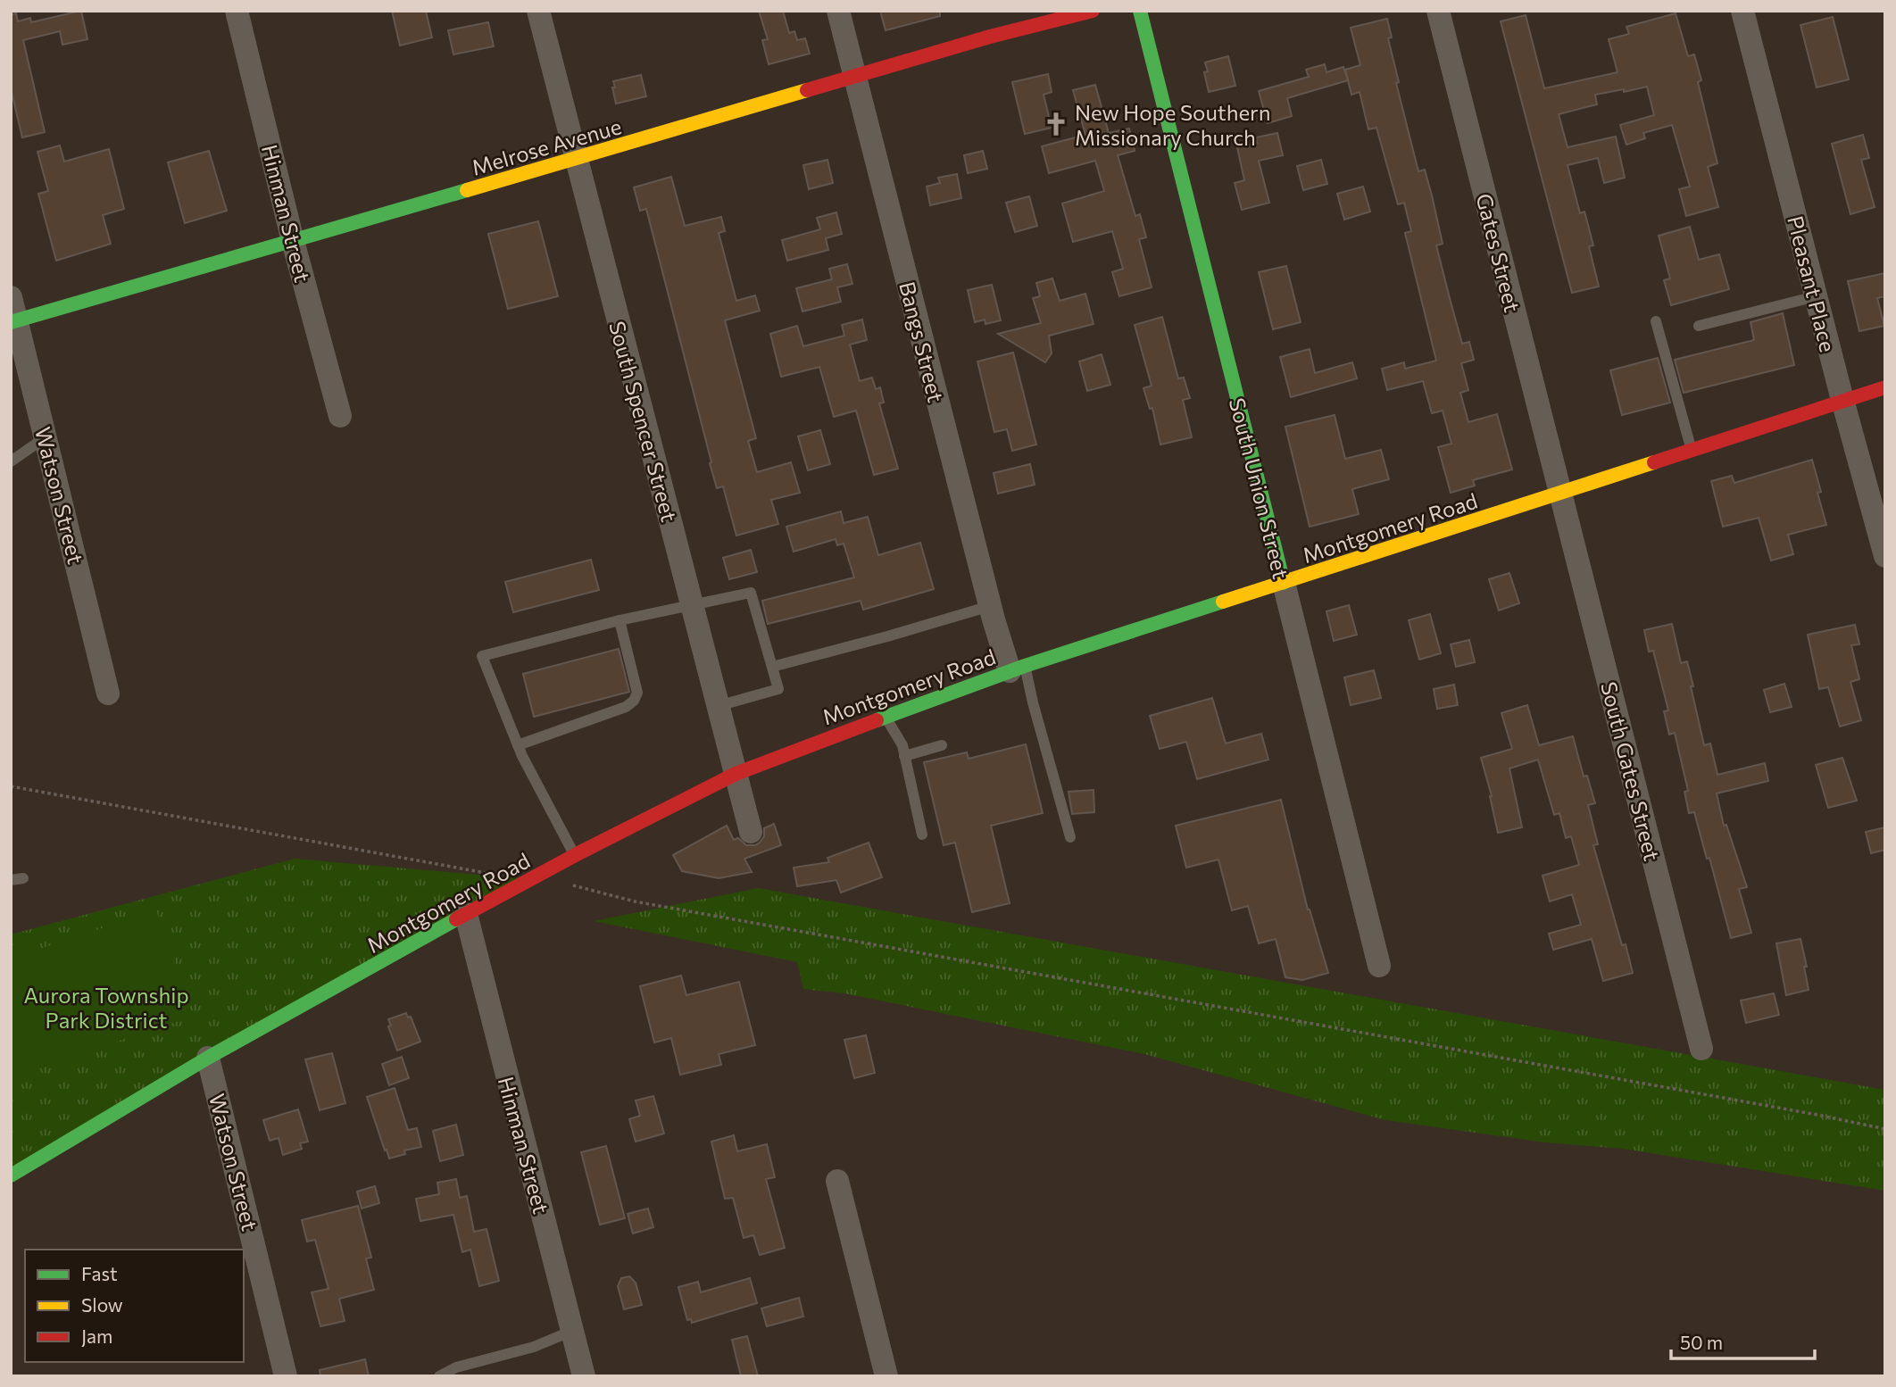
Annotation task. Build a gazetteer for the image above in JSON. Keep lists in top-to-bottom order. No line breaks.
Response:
{"streets":{"street":["Melrose Avenue","Hinman Street","Gates Street","Pleasant Place","Bangs Street","South Spencer Street","South Union Street","Watson Street","Montgomery Road","South Gates Street"]},"crossings":[["Melrose Avenue","Hinman Street"],["Melrose Avenue","Bangs Street"],["Melrose Avenue","South Spencer Street"],["Melrose Avenue","Watson Street"],["Hinman Street","Montgomery Road"],["Gates Street","Montgomery Road"],["Gates Street","South Gates Street"],["Pleasant Place","Montgomery Road"],["Bangs Street","Montgomery Road"],["South Spencer Street","Montgomery Road"],["South Union Street","Montgomery Road"],["Watson Street","Montgomery Road"],["Montgomery Road","South Gates Street"]],"parks":["Aurora Township Park District"],"places":{"church":["New Hope Southern Missionary Church"]},"legend":["Fast","Slow","Jam"],"scale_bar":"50 m"}
